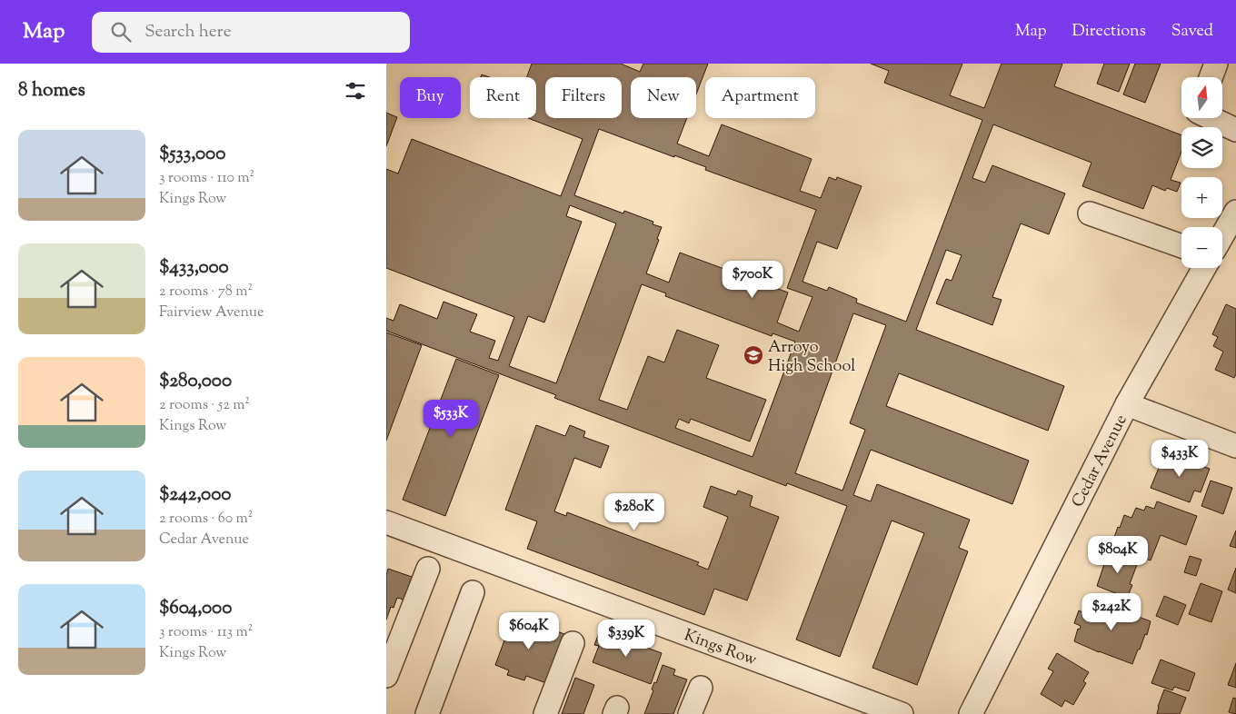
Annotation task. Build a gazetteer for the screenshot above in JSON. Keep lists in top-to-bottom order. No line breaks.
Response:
{"streets":{"street":["Cedar Avenue","Kings Row"]},"places":{"school or university":["Arroyo High School"]},"north":"top","page":{"header":"Map","search":"Search here","nav":["Map","Directions","Saved"],"heading":"8 homes","map_buttons":["+","−"],"chip":["Buy","Rent","Filters","New","Apartment"],"list":[{"name":"$533,000","note":"3 rooms · 110 m² · Kings Row"},{"name":"$433,000","note":"2 rooms · 78 m² · Fairview Avenue"},{"name":"$280,000","note":"2 rooms · 52 m² · Kings Row"},{"name":"$242,000","note":"2 rooms · 60 m² · Cedar Avenue"},{"name":"$604,000","note":"3 rooms · 113 m² · Kings Row"}],"price":["$700K","$533K","$433K","$280K","$804K","$242K","$604K","$339K"]}}
